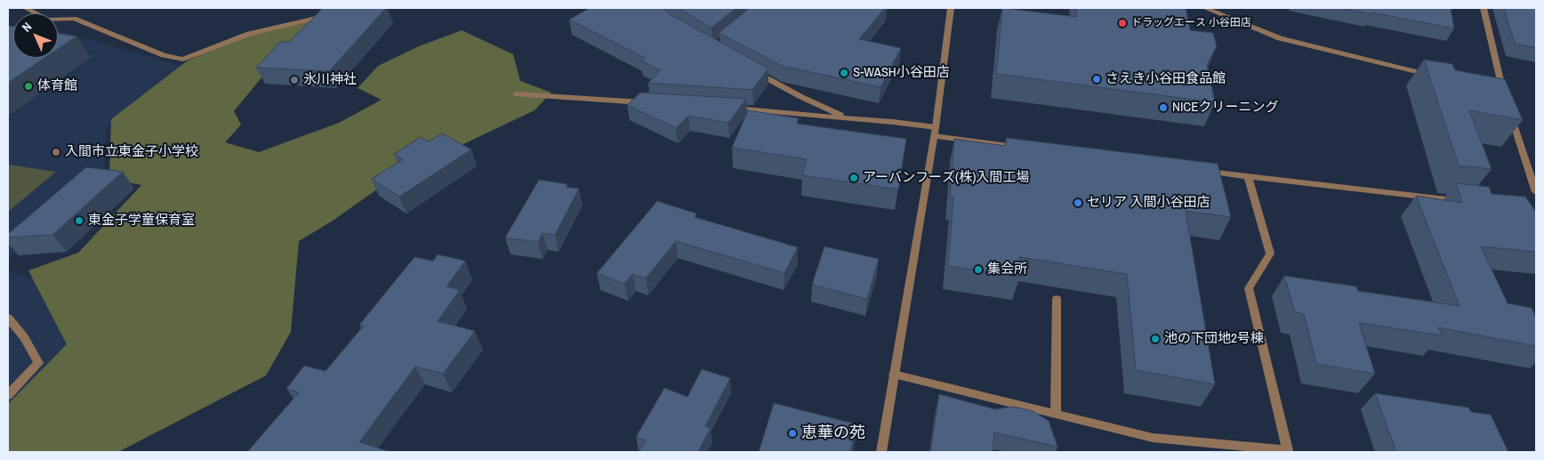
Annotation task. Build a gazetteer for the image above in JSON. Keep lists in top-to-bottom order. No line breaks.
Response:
{"places":["ドラッグエース 小谷田店","S-WASH小谷田店","さえき小谷田食品館","氷川神社","体育館","NICEクリーニング","入間市立東金子小学校","アーバンフーズ(株)入間工場","セリア 入間小谷田店","東金子学童保育室","集会所","池の下団地2号棟","恵華の苑"],"north":"top left"}
